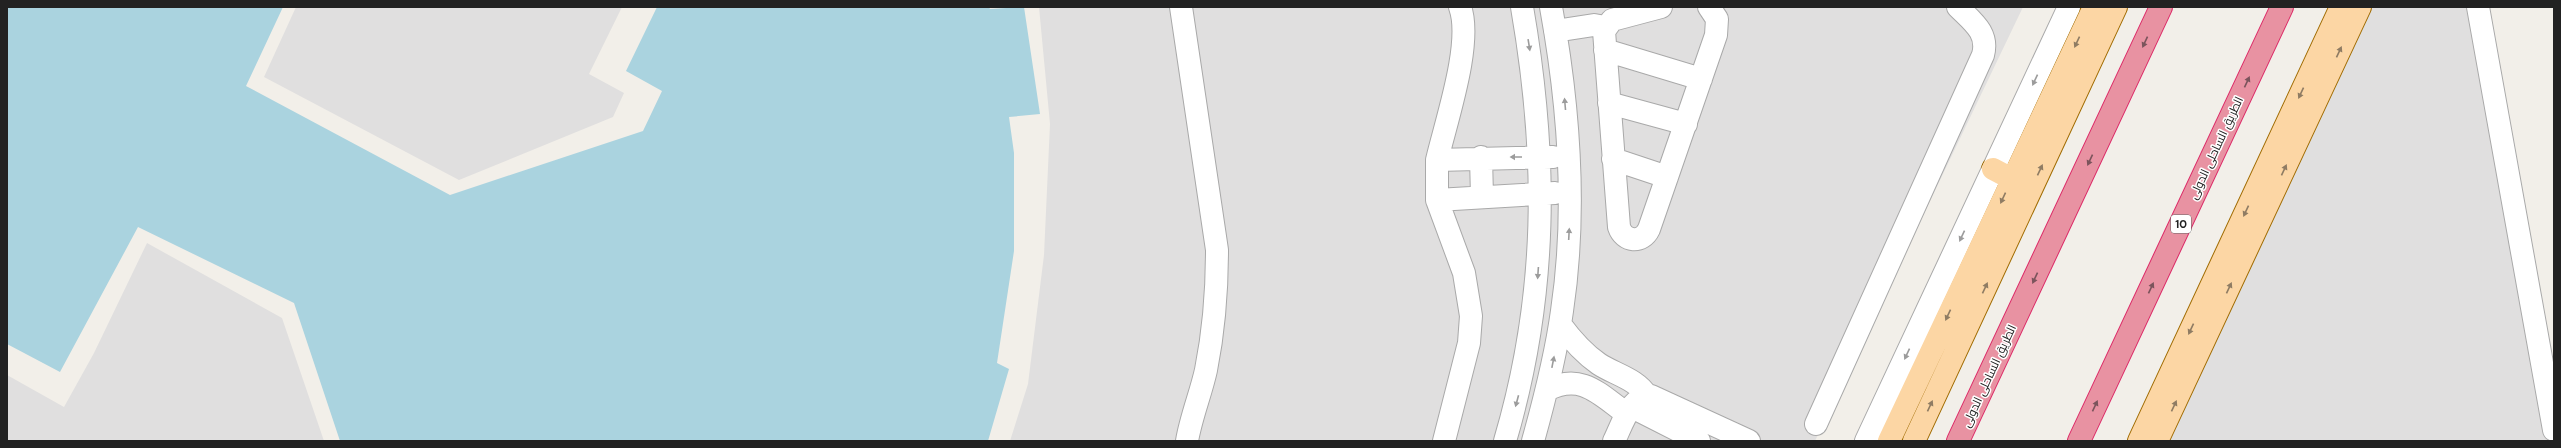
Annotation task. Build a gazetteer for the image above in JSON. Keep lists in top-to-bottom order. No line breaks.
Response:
{"streets":{"highway":["الطريق الساحلى الدولى","10"]}}
